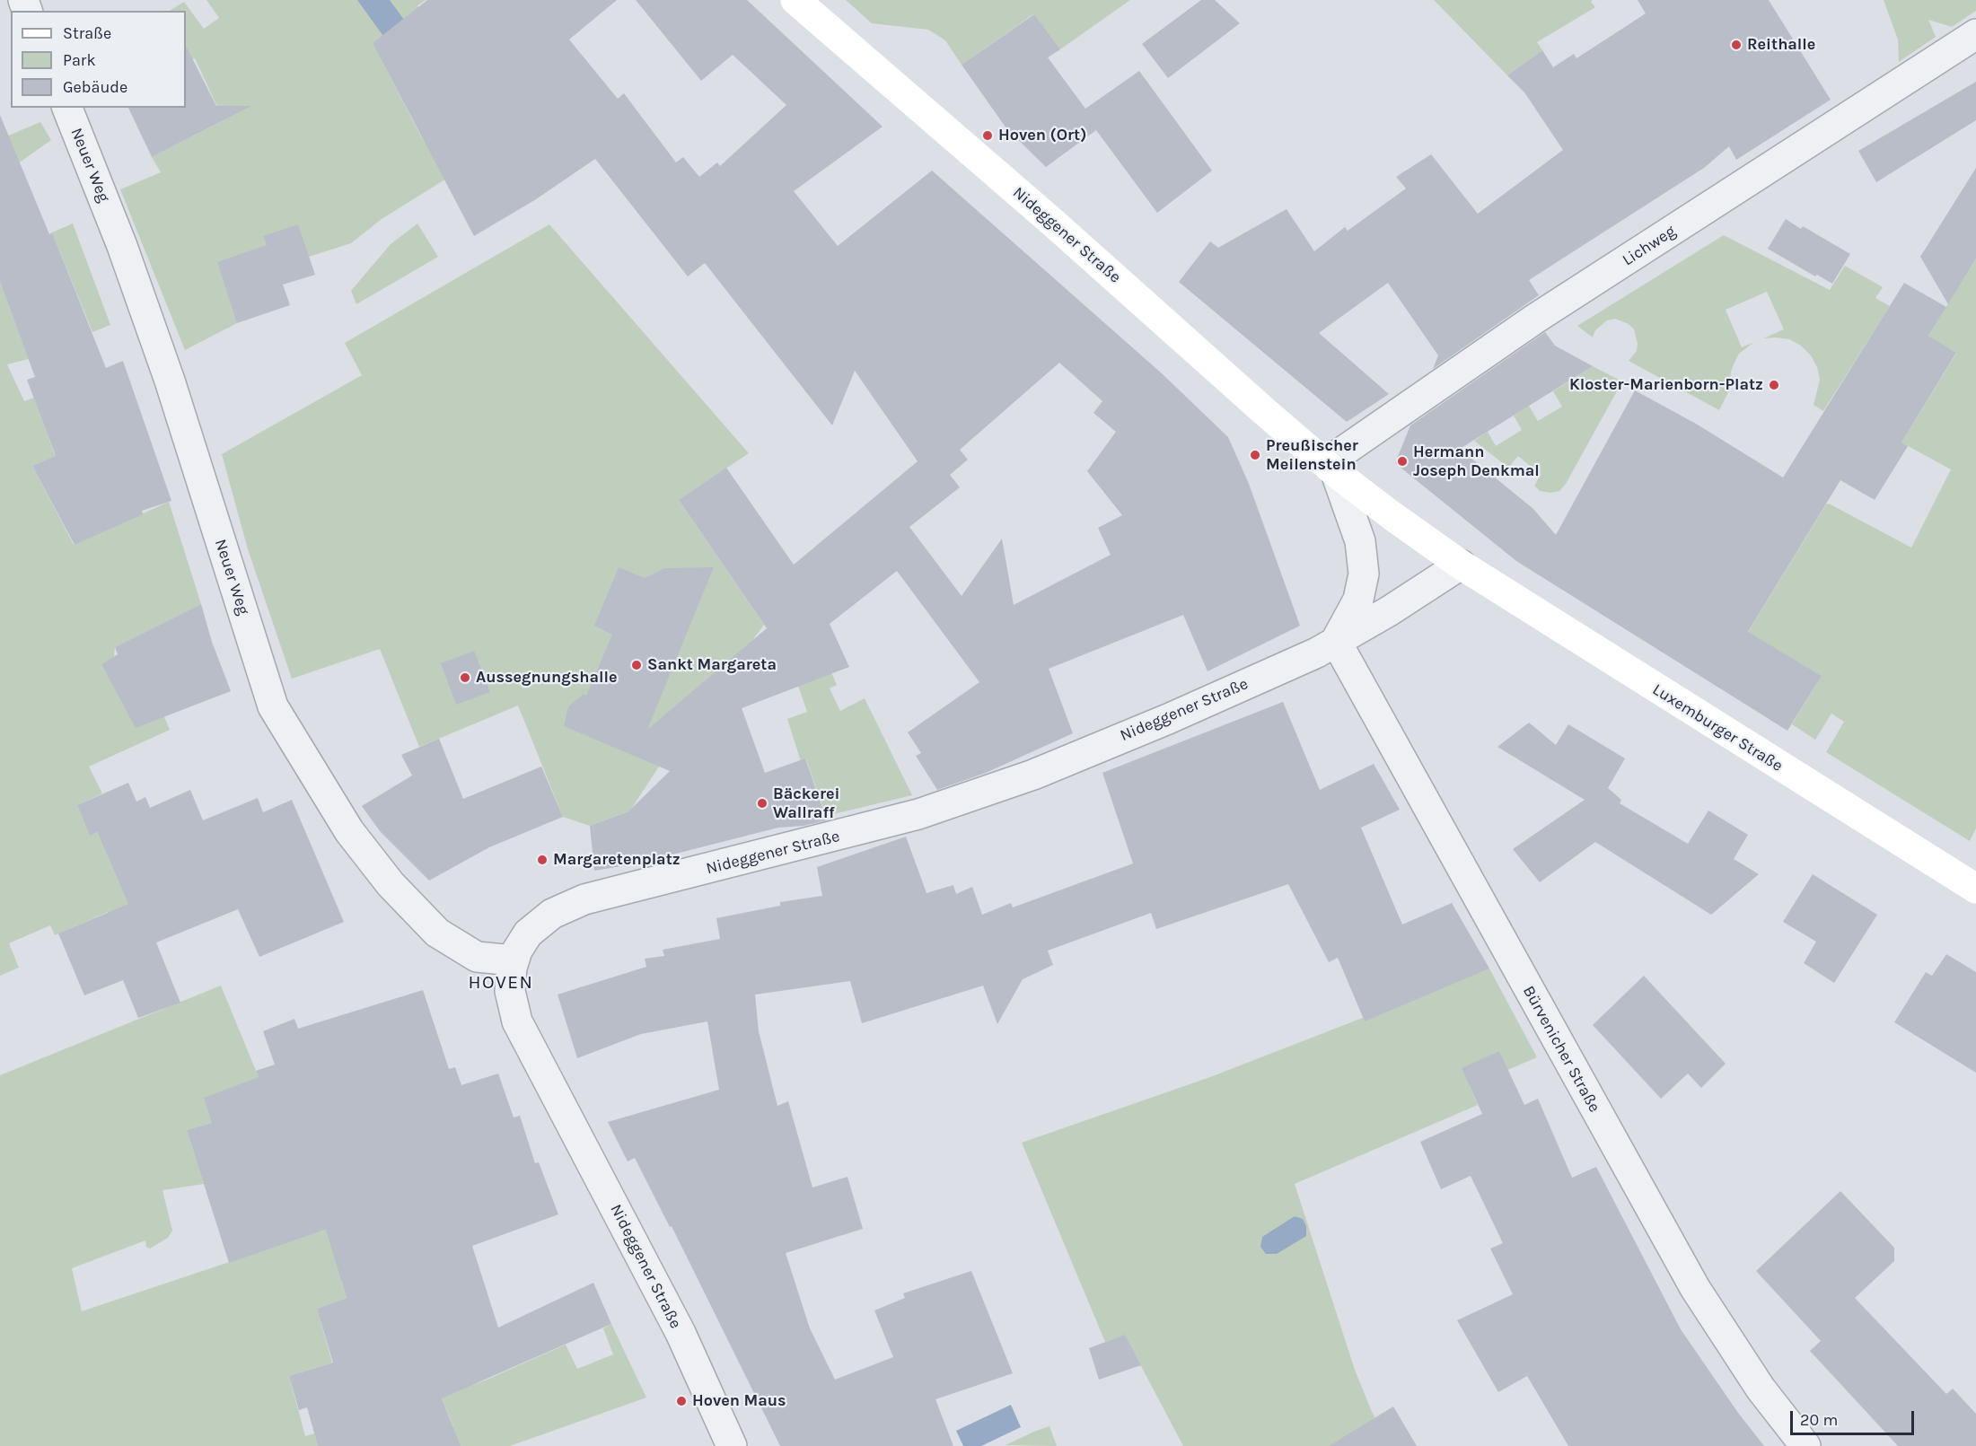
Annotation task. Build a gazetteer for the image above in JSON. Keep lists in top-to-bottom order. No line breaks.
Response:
{"streets":{"street":["Neuer Weg","Nideggener Straße","Lichweg","Luxemburger Straße","Bürvenicher Straße"]},"crossings":[["Neuer Weg","Nideggener Straße"],["Nideggener Straße","Lichweg"],["Nideggener Straße","Luxemburger Straße"],["Nideggener Straße","Bürvenicher Straße"]],"districts":["HOVEN"],"places":["Reithalle","Hoven (Ort)","Kloster-Marienborn-Platz","Preußischer Meilenstein","Hermann Joseph Denkmal","Sankt Margareta","Aussegnungshalle","Bäckerei Wallraff","Margaretenplatz","Hoven Maus"],"legend":["Straße","Park","Gebäude"],"scale_bar":"20 m"}
